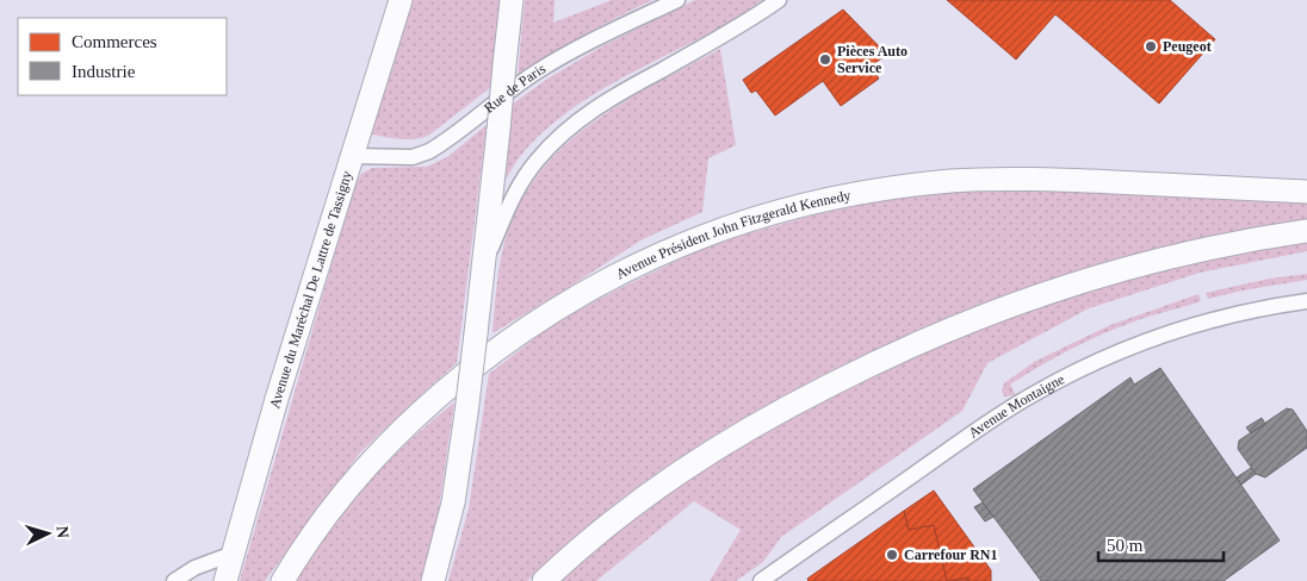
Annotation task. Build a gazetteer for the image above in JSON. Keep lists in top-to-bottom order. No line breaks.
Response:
{"streets":{"main road":["Avenue Président John Fitzgerald Kennedy","Avenue du Maréchal De Lattre de Tassigny"],"street":["Rue de Paris","Avenue Montaigne"]},"crossings":[["Rue de Paris","Avenue du Maréchal De Lattre de Tassigny"]],"places":["Peugeot","Pièces Auto Service","Carrefour RN1"],"legend":["Commerces","Industrie"],"scale_bar":"50 m","north":"right"}
